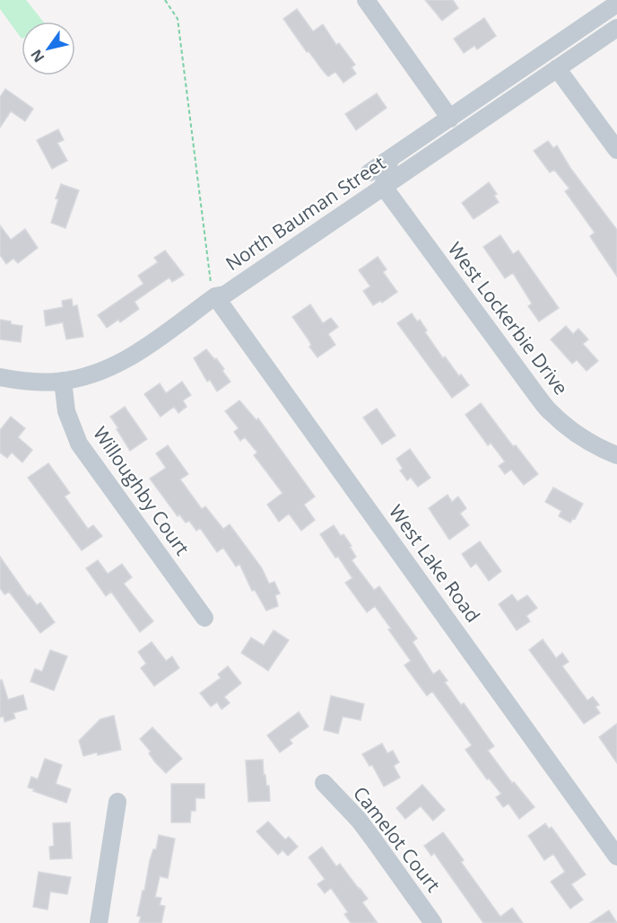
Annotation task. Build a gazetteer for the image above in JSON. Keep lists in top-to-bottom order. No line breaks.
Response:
{"streets":{"street":["North Bauman Street","West Lockerbie Drive","Willoughby Court","West Lake Road","Camelot Court"]},"crossings":[["North Bauman Street","West Lockerbie Drive"],["North Bauman Street","Willoughby Court"],["North Bauman Street","West Lake Road"]],"north":"bottom left"}
